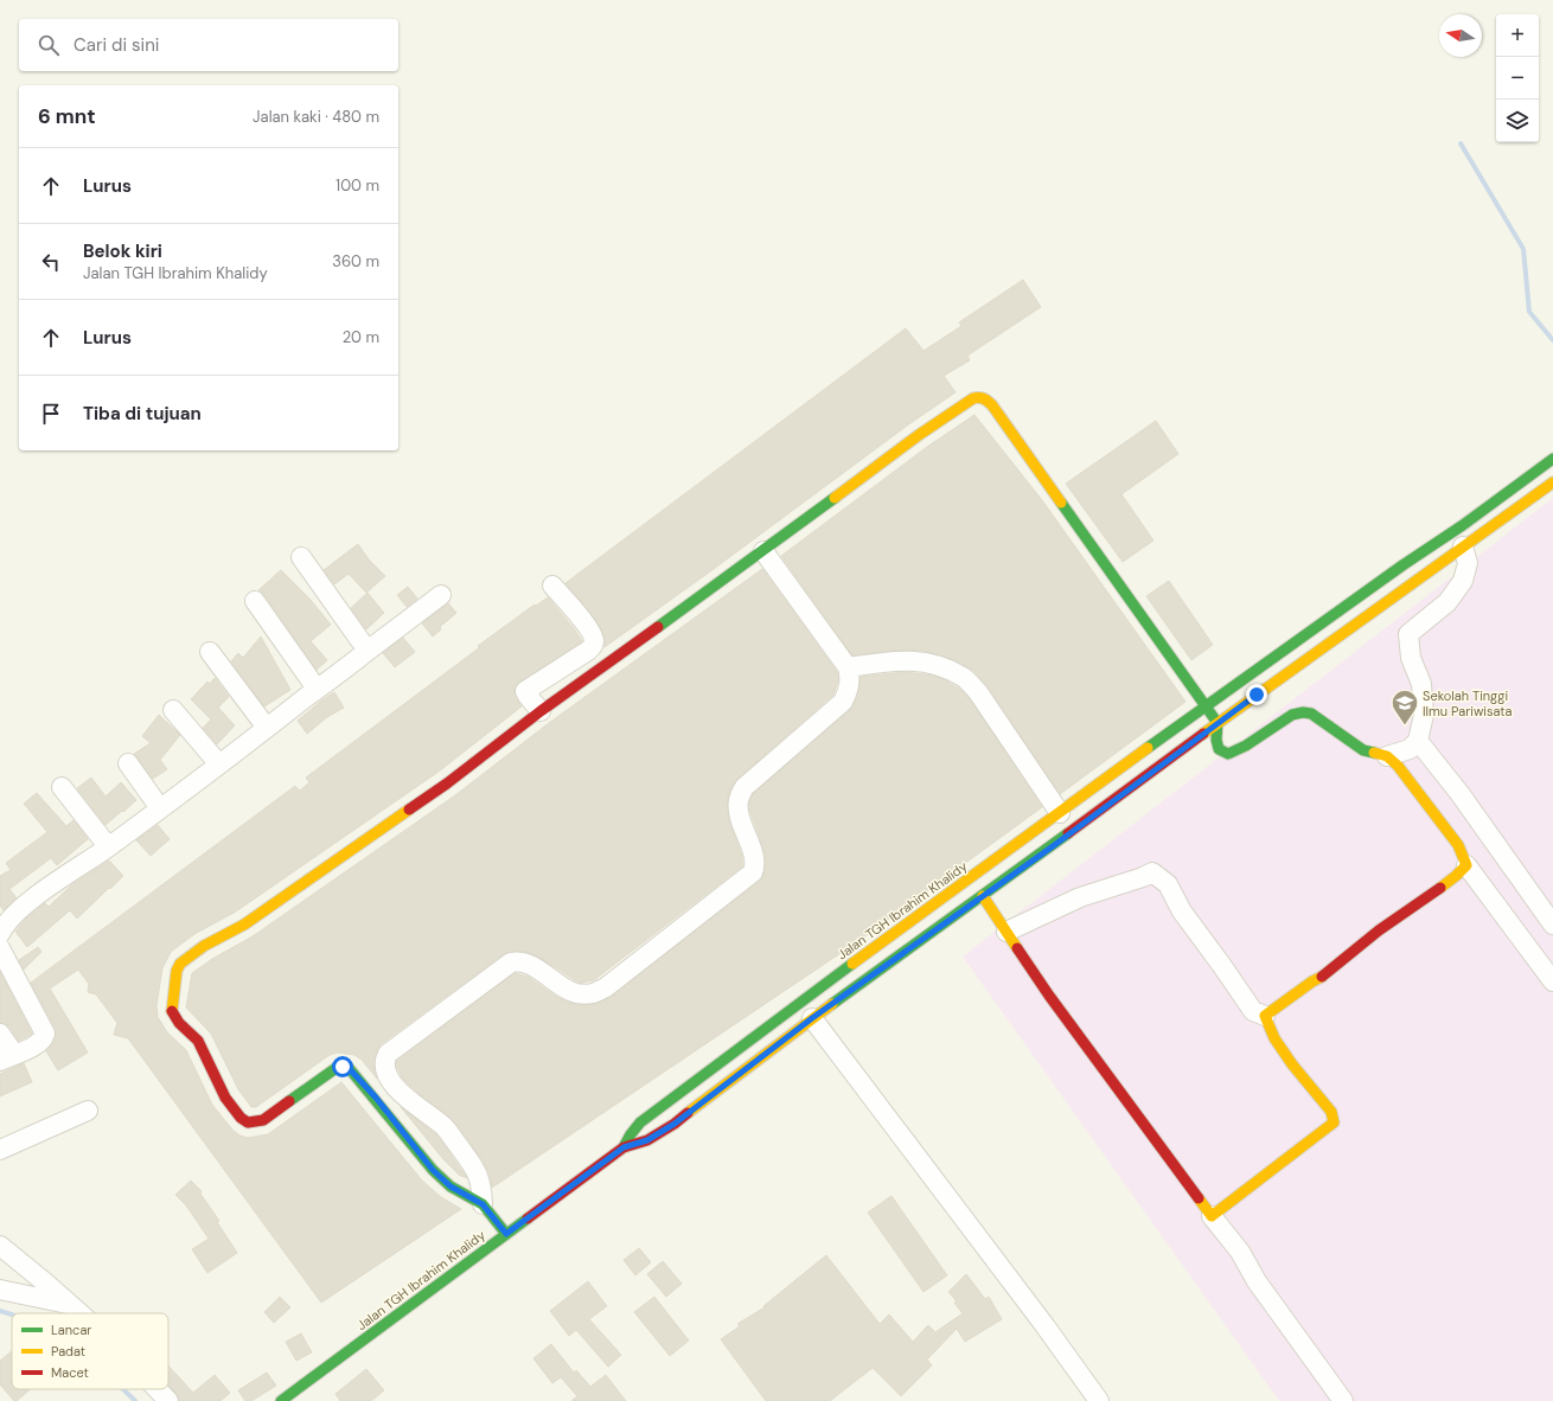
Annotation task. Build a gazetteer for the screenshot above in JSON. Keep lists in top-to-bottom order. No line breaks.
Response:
{"streets":{"street":["Jalan TGH Ibrahim Khalidy"]},"places":{"school or university":["Sekolah Tinggi Ilmu Pariwisata"]},"legend":["Lancar","Padat","Macet"],"north":"left","page":{"map_buttons":["+","−"],"search":"Cari di sini","heading":["6 mnt","Jalan kaki · 480 m"],"list":[["Lurus","100 m"],["Belok kiri","Jalan TGH Ibrahim Khalidy","360 m"],["Lurus","20 m"],"Tiba di tujuan"]}}
